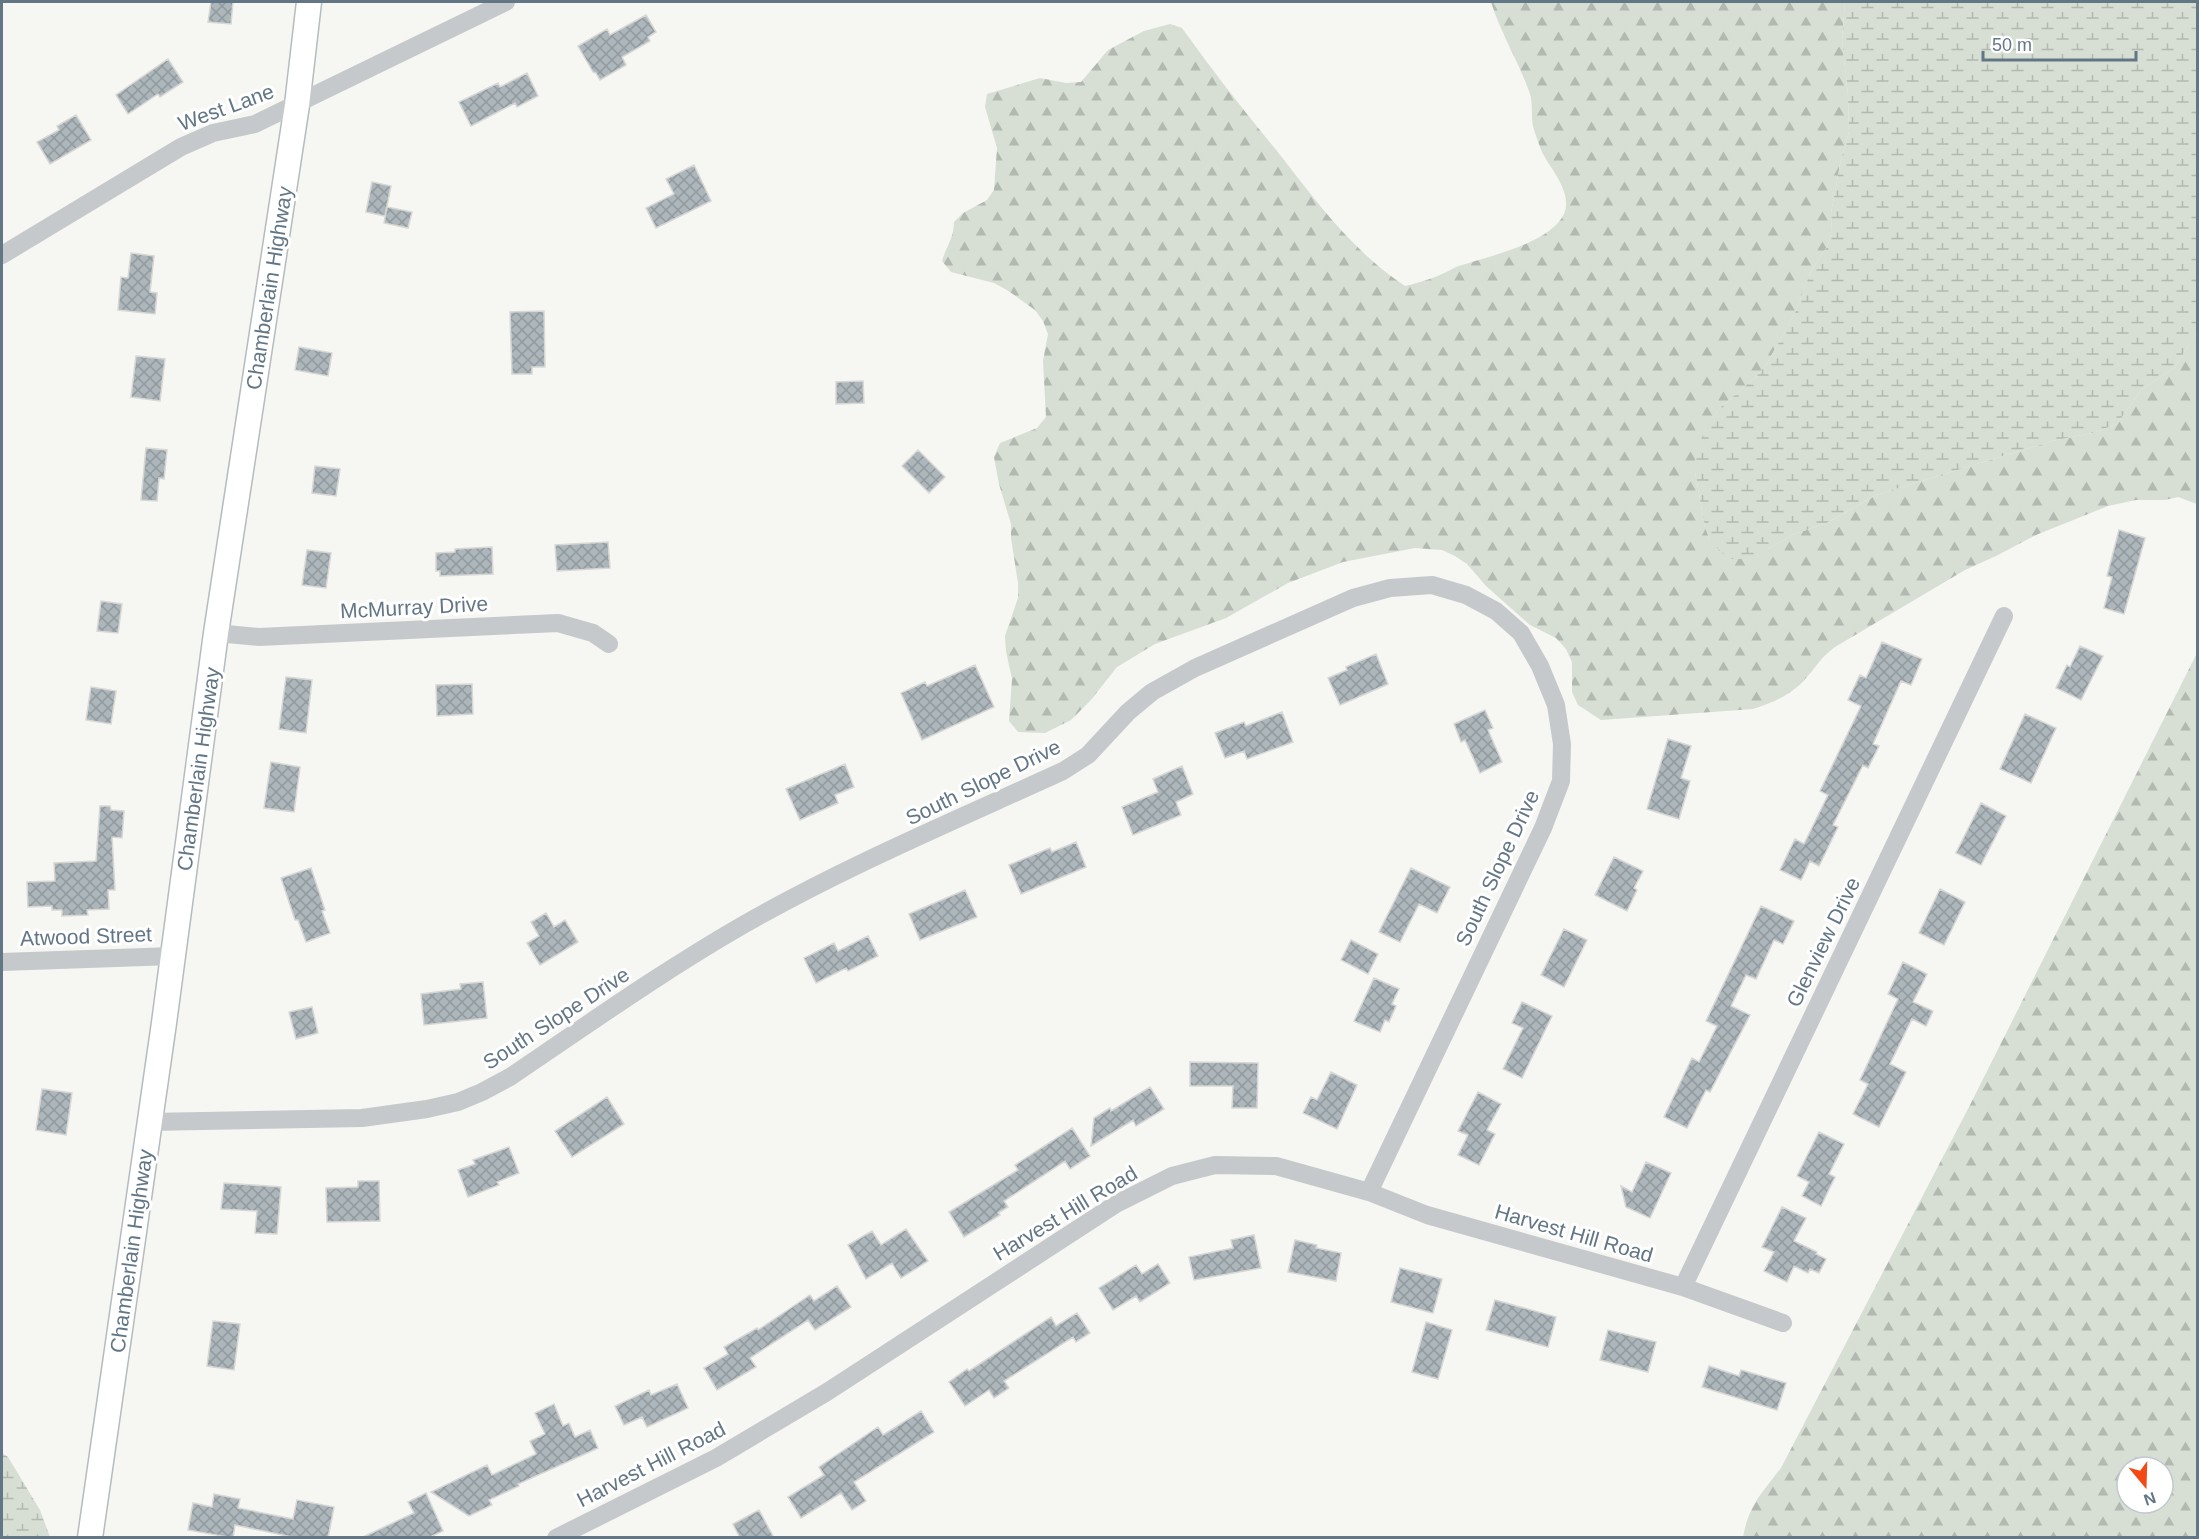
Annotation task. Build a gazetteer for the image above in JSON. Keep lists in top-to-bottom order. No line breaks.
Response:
{"streets":{"main road":["Chamberlain Highway"],"street":["West Lane","McMurray Drive","South Slope Drive","Atwood Street","Glenview Drive","Harvest Hill Road"]},"crossings":[["West Lane","Chamberlain Highway"],["Chamberlain Highway","McMurray Drive"],["Chamberlain Highway","South Slope Drive"],["Chamberlain Highway","Atwood Street"],["South Slope Drive","Harvest Hill Road"],["Glenview Drive","Harvest Hill Road"]],"scale_bar":"50 m","north":"bottom"}
